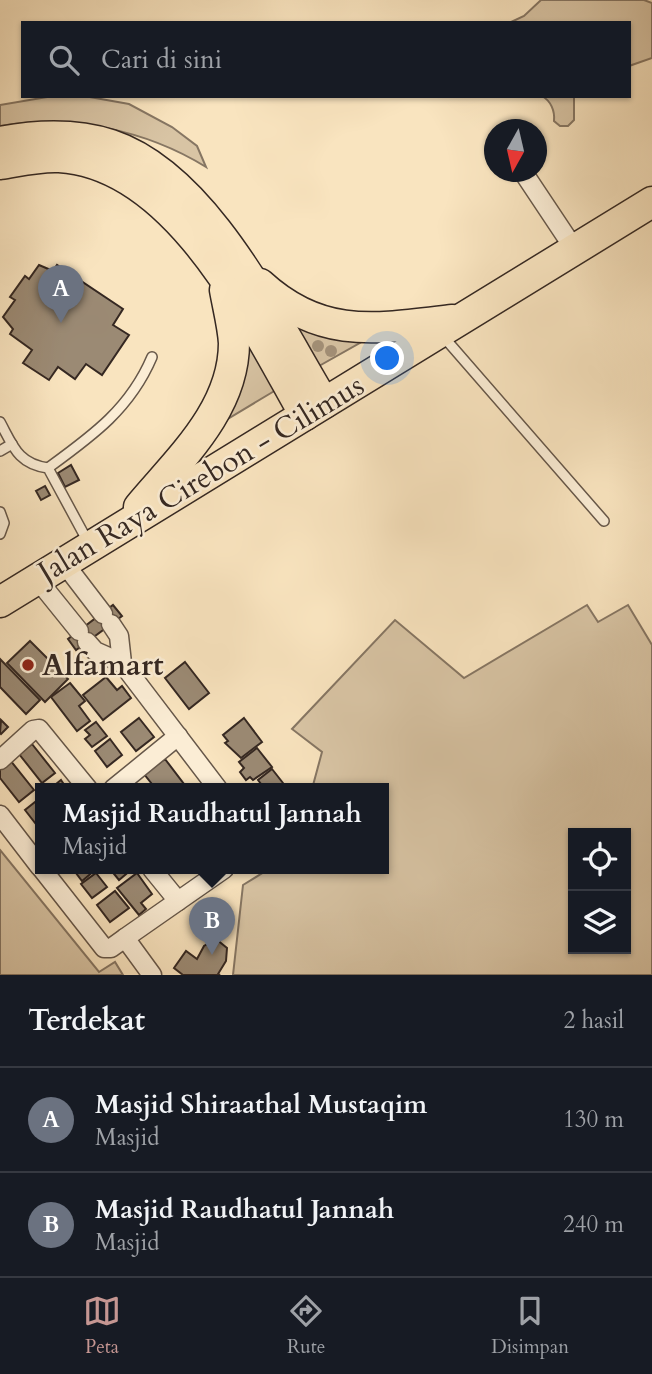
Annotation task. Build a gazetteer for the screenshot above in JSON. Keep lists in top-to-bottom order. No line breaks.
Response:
{"streets":{"highway":["Jalan Raya Cirebon - Cilimus"]},"places":["Alfamart"],"north":"bottom","page":{"search":"Cari di sini","pins":["A","B"],"popup":["Masjid Raudhatul Jannah","Masjid"],"heading":["Terdekat","2 hasil"],"list":[{"mark":"A","name":"Masjid Shiraathal Mustaqim","note":"Masjid","value":"130 m"},{"mark":"B","name":"Masjid Raudhatul Jannah","note":"Masjid","value":"240 m"}],"nav":["Peta","Rute","Disimpan"]}}
